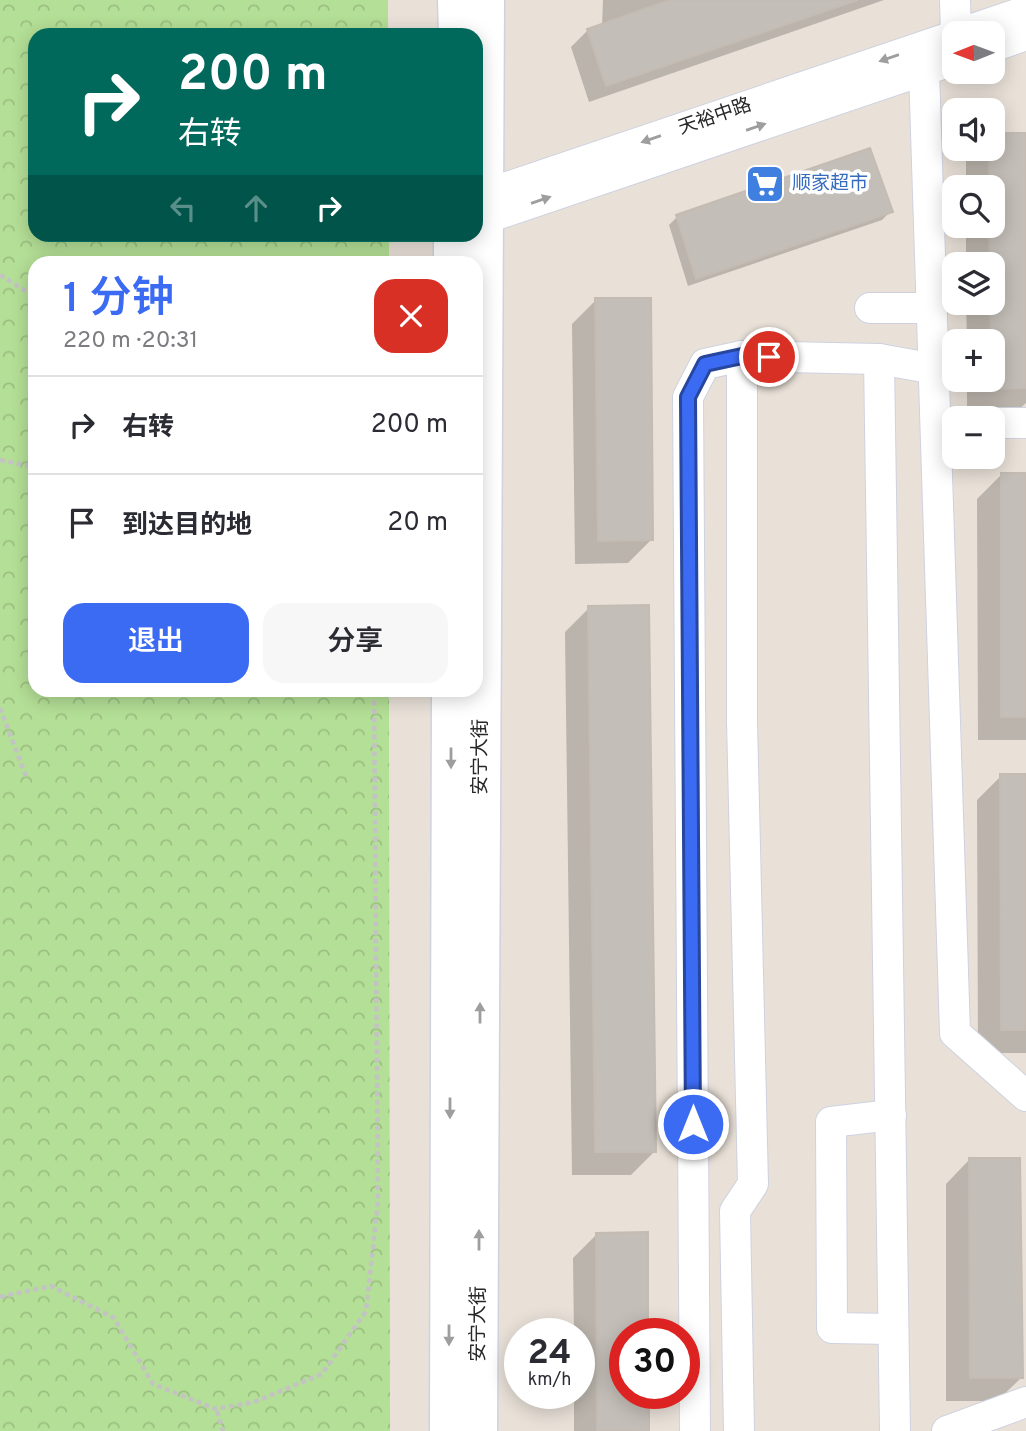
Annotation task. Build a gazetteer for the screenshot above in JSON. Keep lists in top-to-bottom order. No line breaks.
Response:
{"streets":{"main road":["安宁大街"],"street":["天裕中路"]},"places":{"supermarket":["顺家超市"]},"north":"left","page":{"map_buttons":["+","−"],"turn":["200 m","右转"],"heading":["1 分钟","220 m · 20:31"],"list":[{"name":"右转","value":"200 m"},{"name":"到达目的地","value":"20 m"}],"buttons":["退出","分享"],"speed":"24 km/h","limit":"30"}}
